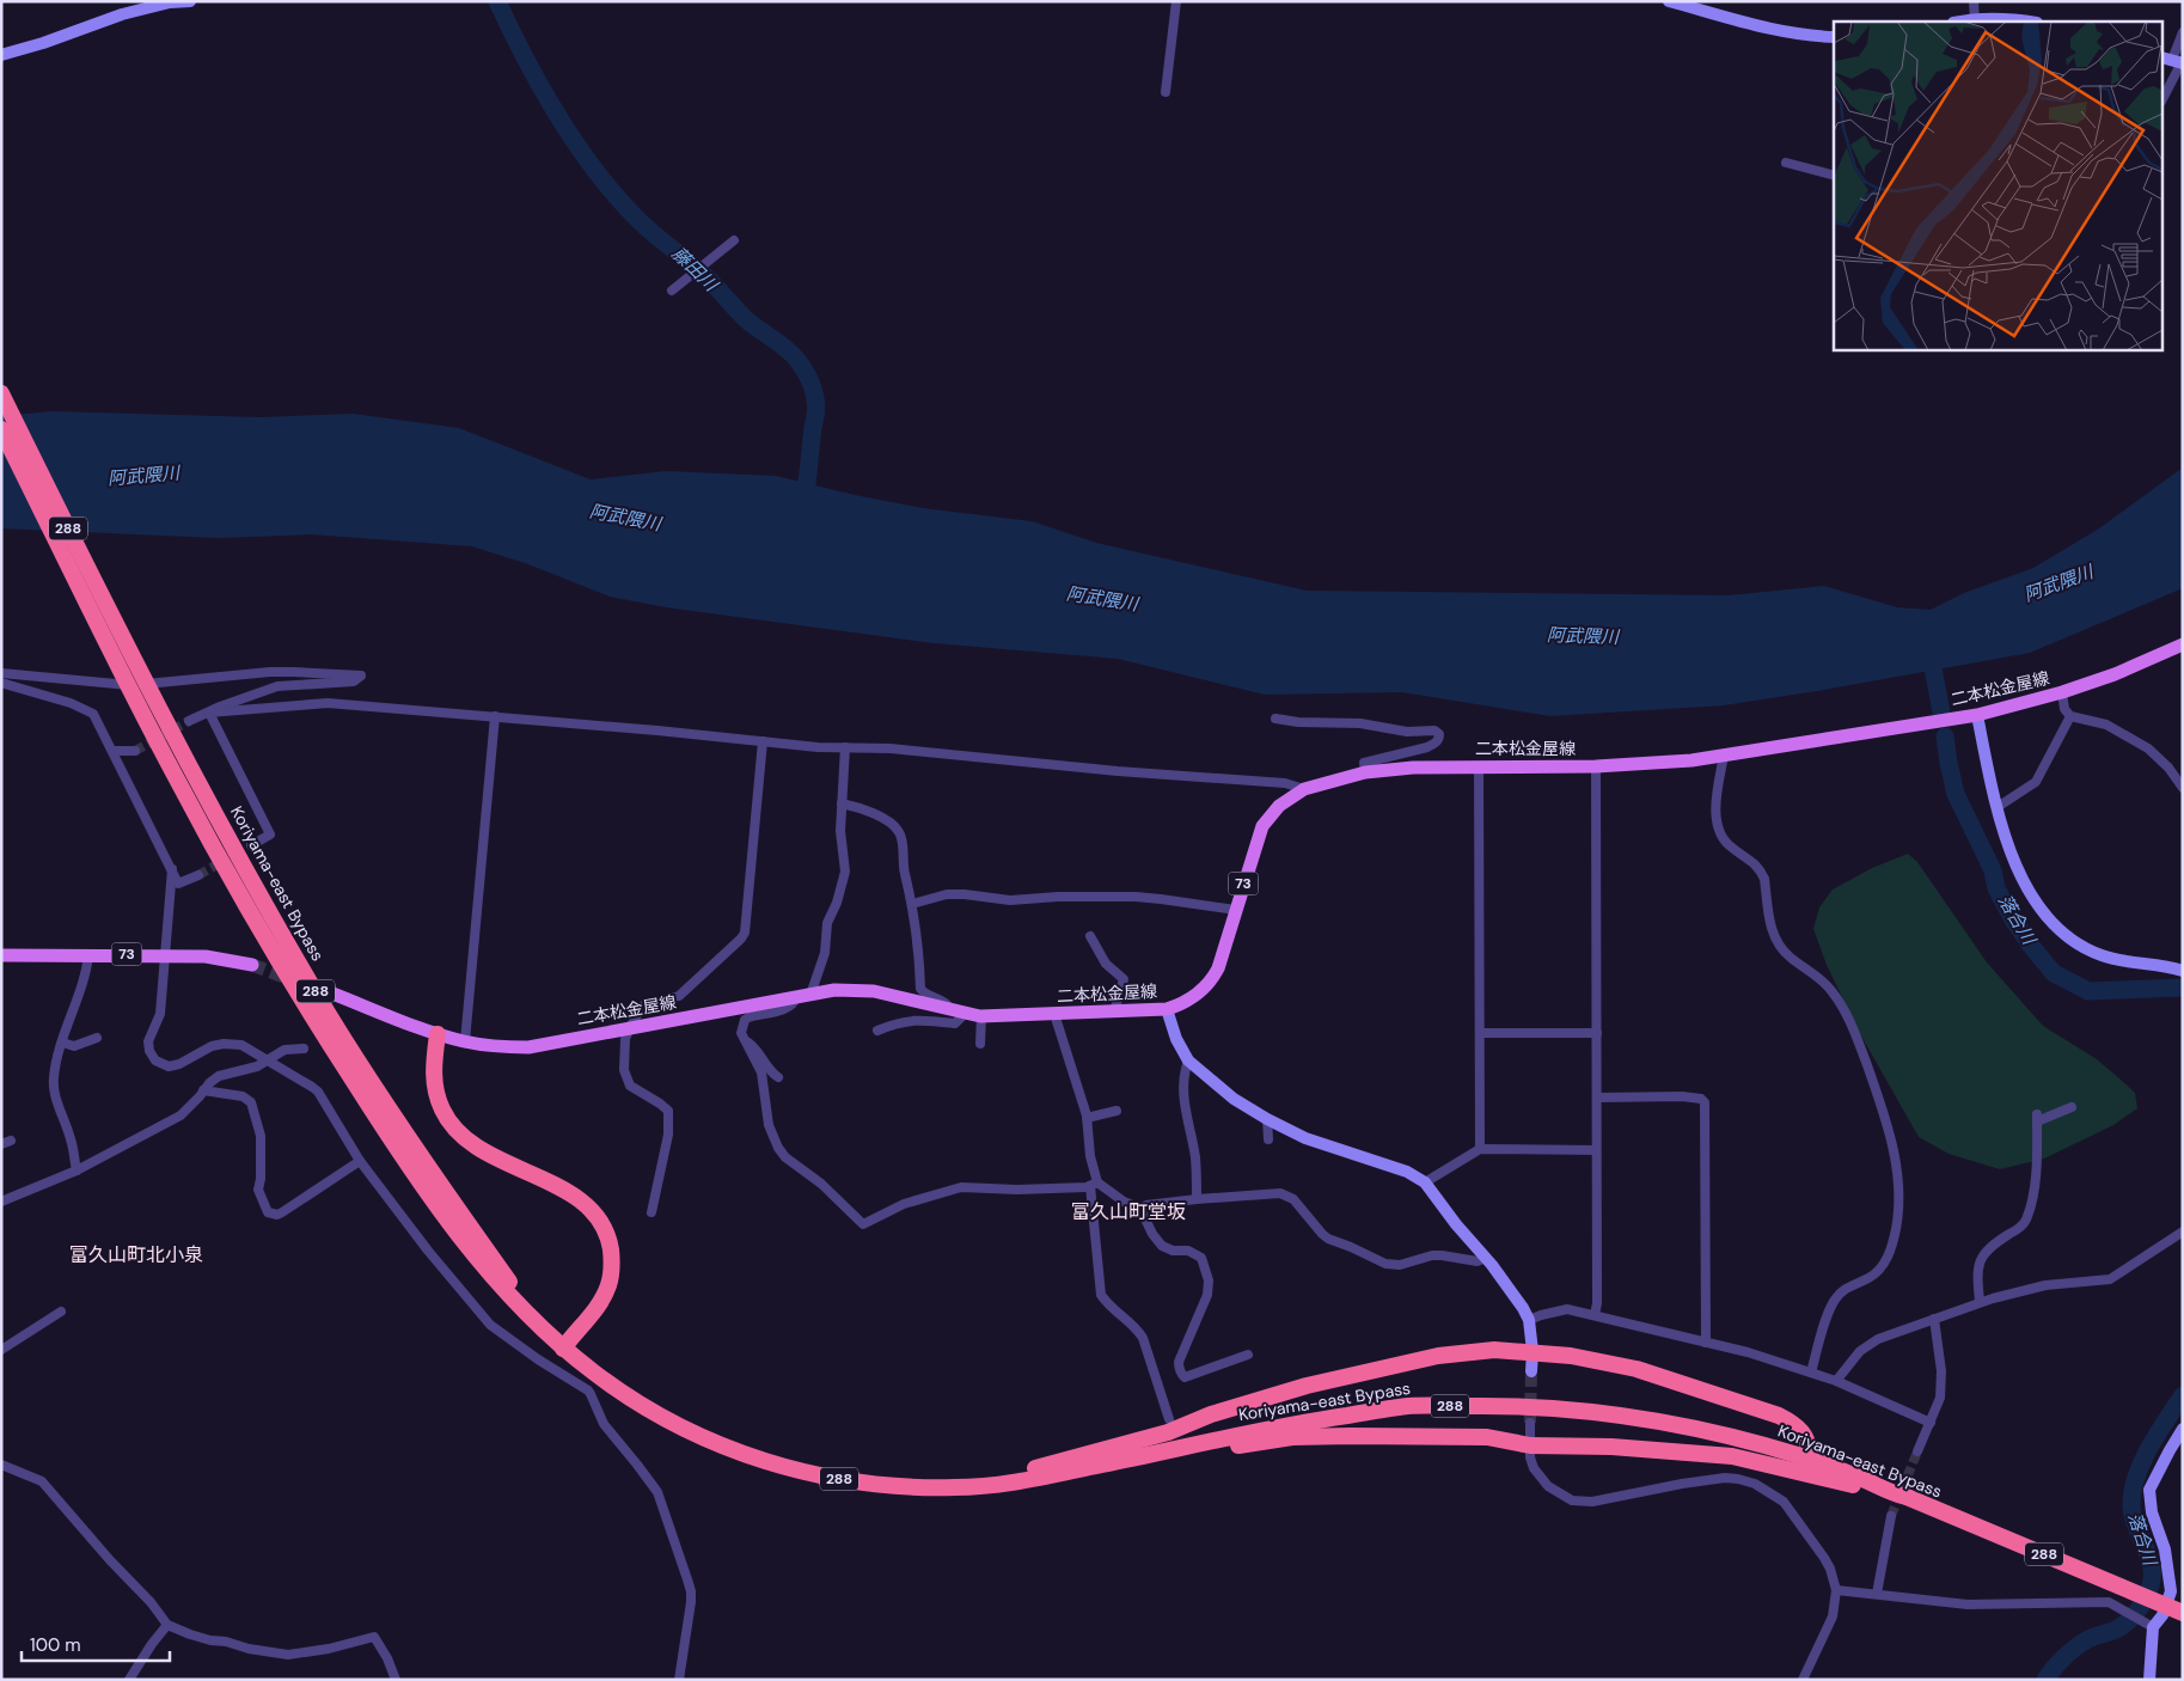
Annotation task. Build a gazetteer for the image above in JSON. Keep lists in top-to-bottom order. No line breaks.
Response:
{"streets":{"highway":["288","Koriyama-east Bypass"],"main road":["二本松金屋線","73"]},"crossings":[["288","Koriyama-east Bypass"]],"districts":["富久山町堂坂","富久山町北小泉"],"water":["藤田川","阿武隈川","落合川"],"scale_bar":"100 m"}
